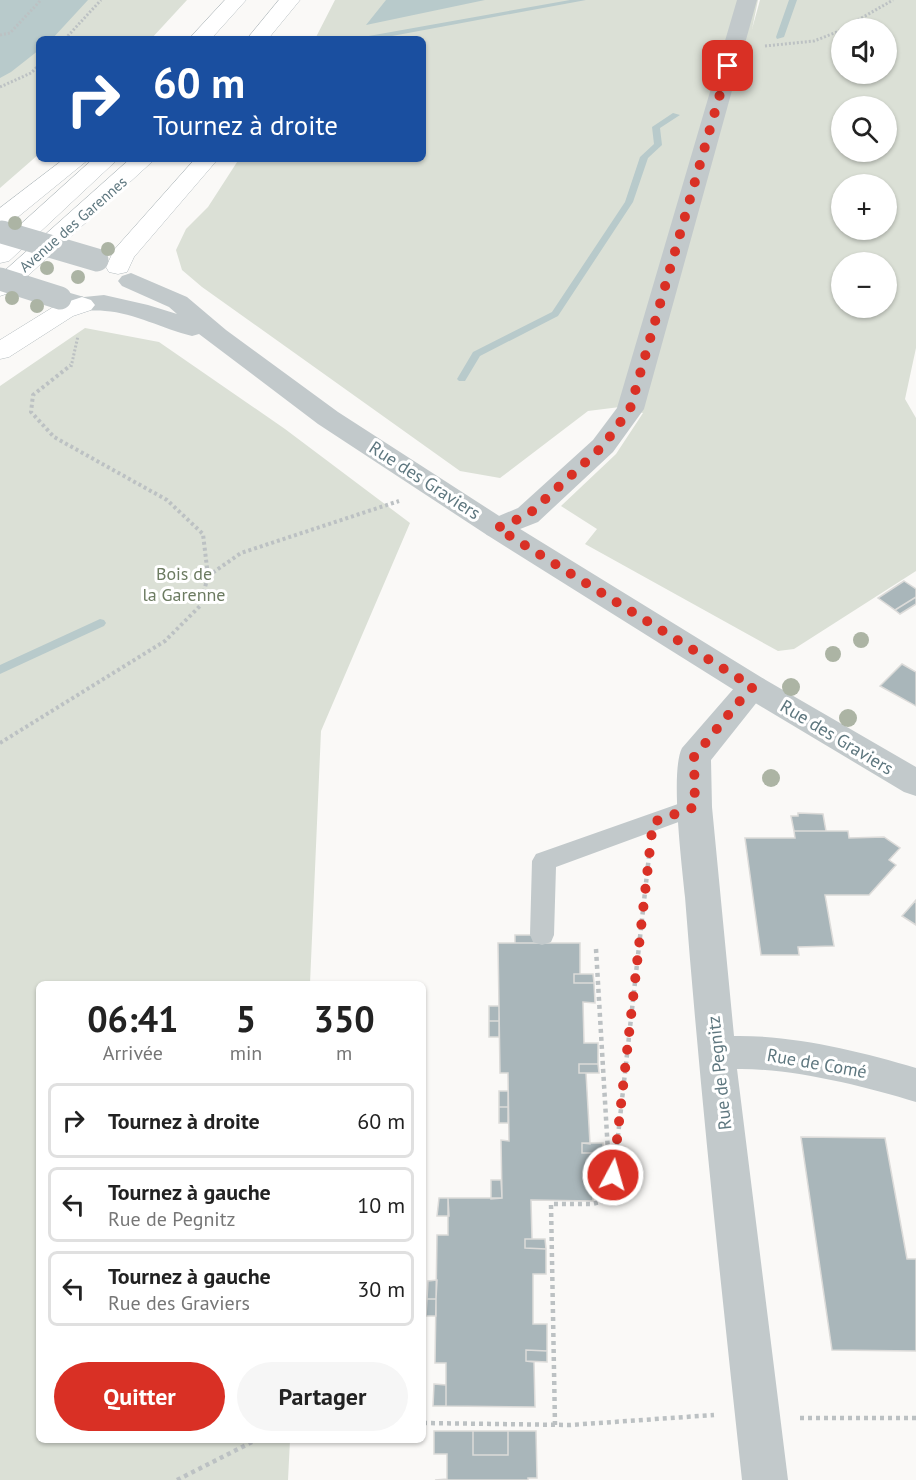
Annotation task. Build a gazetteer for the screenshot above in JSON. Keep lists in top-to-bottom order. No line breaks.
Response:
{"streets":{"main road":["Avenue des Garennes"],"street":["Rue des Graviers","Rue de Comé","Rue de Pegnitz"]},"crossings":[["Avenue des Garennes","Rue des Graviers"],["Rue des Graviers","Rue de Pegnitz"],["Rue de Comé","Rue de Pegnitz"]],"parks":["Bois de la Garenne"],"page":{"map_buttons":["+","−"],"turn":["60 m","Tournez à droite"],"eta":["06:41","Arrivée","5","min","350","m"],"list":[{"name":"Tournez à droite","value":"60 m"},{"name":"Tournez à gauche","note":"Rue de Pegnitz","value":"10 m"},{"name":"Tournez à gauche","note":"Rue des Graviers","value":"30 m"}],"buttons":["Quitter","Partager"]}}
